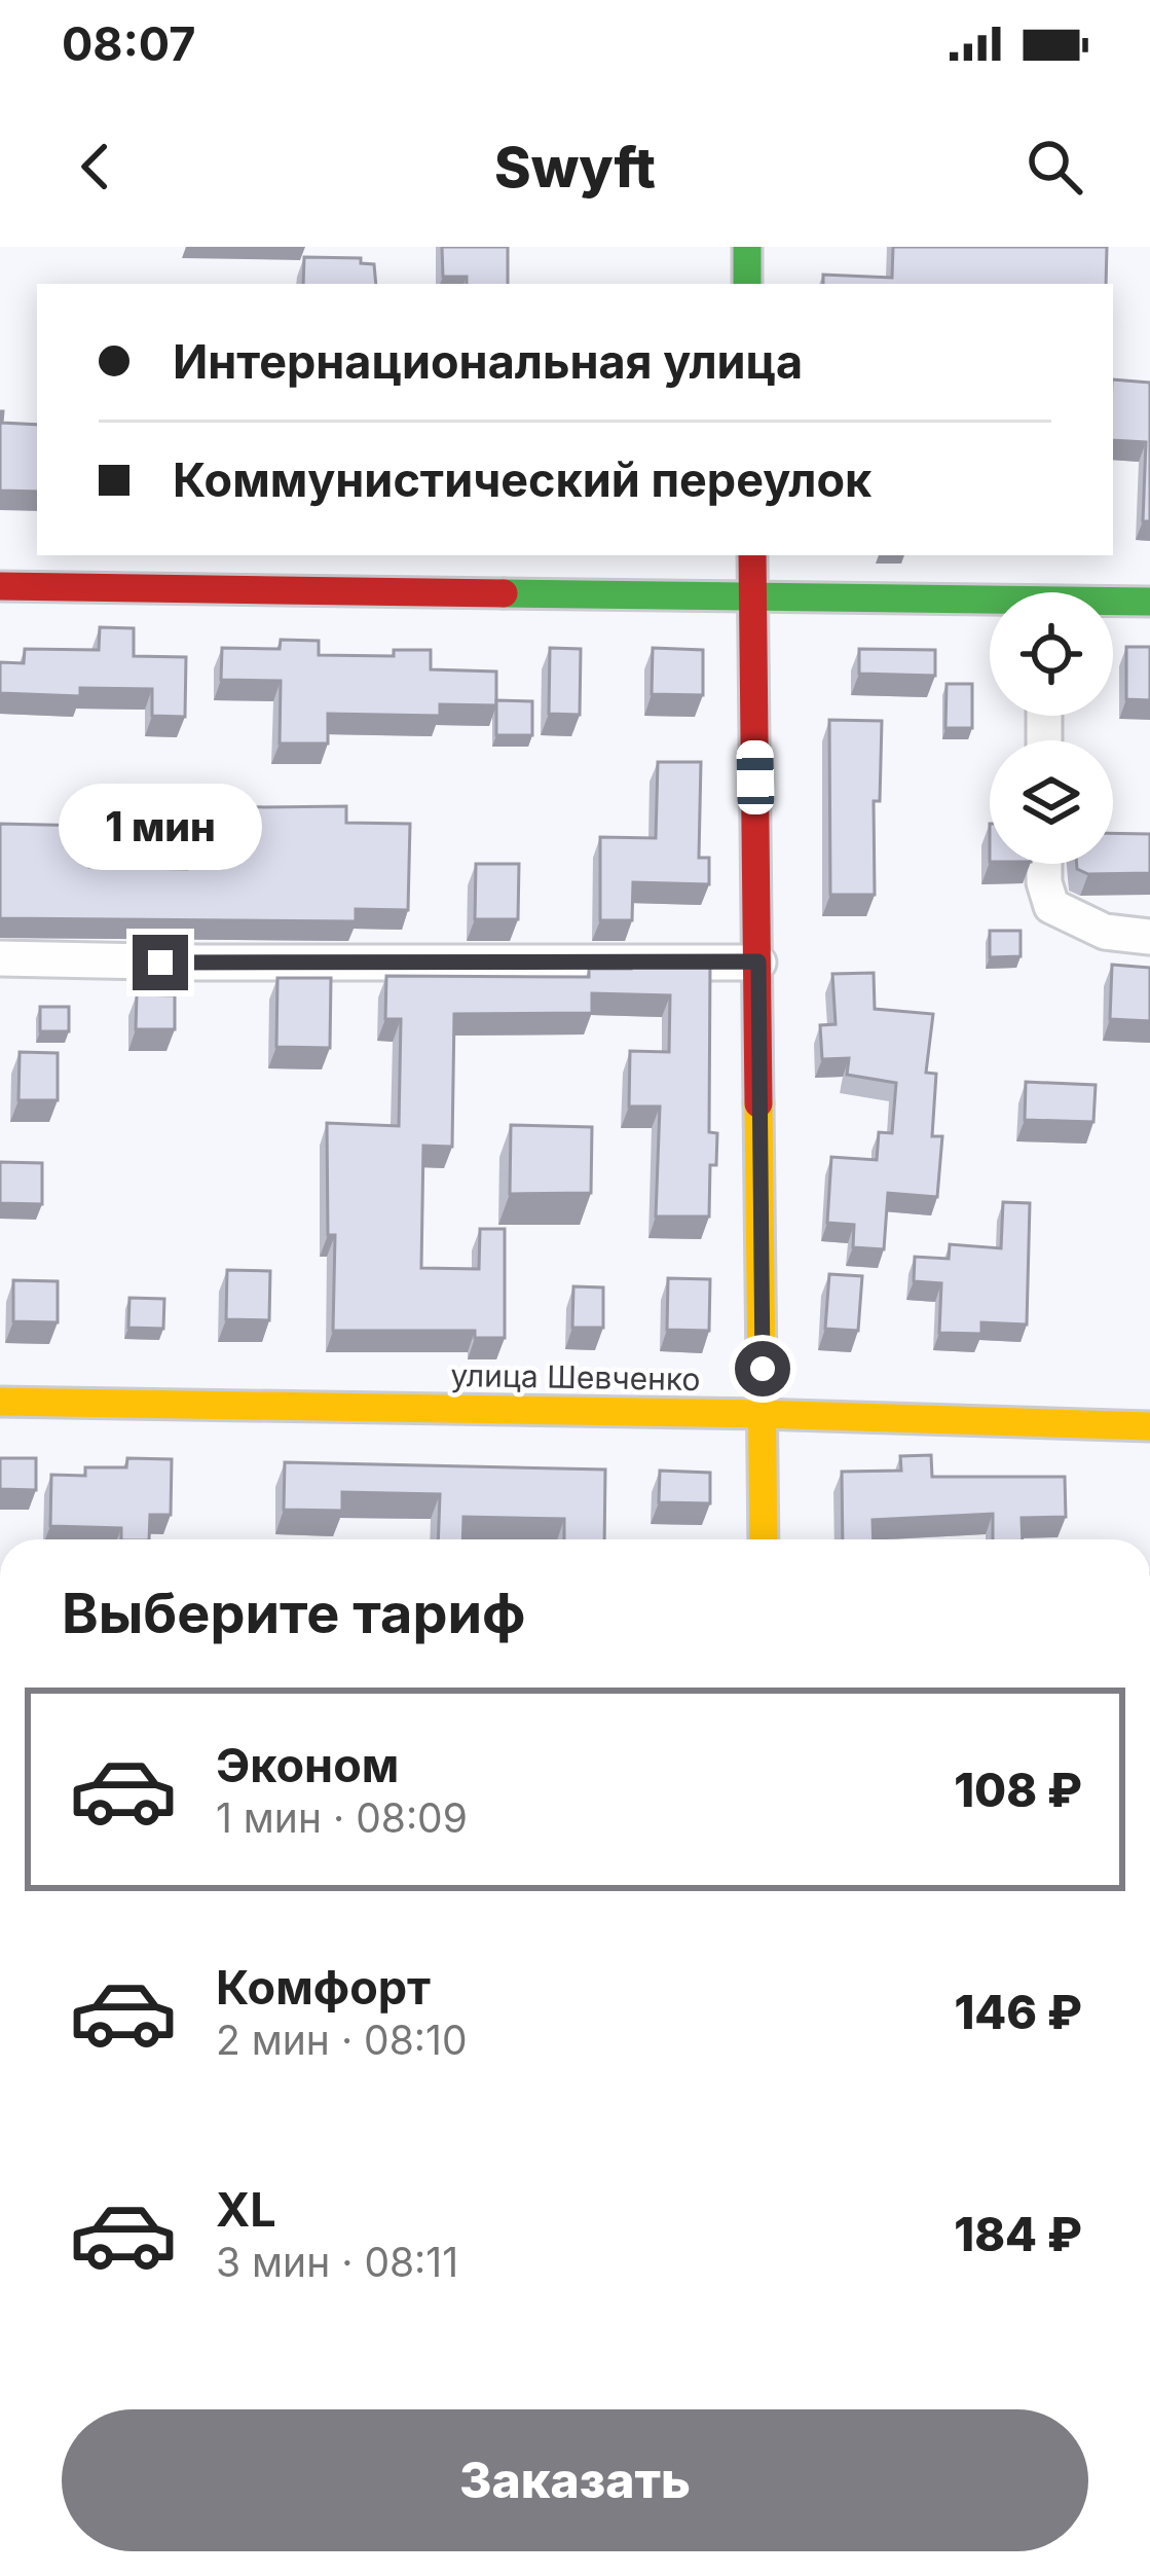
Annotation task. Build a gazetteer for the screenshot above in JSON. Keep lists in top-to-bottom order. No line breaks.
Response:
{"streets":{"street":["улица Шевченко"]},"page":{"status":"08:07","header":"Swyft","banner":["Интернациональная улица","Коммунистический переулок"],"bubble":"1 мин","heading":"Выберите тариф","list":[{"name":"Эконом","note":"1 мин · 08:09","value":"108 ₽"},{"name":"Комфорт","note":"2 мин · 08:10","value":"146 ₽"},{"name":"XL","note":"3 мин · 08:11","value":"184 ₽"}],"buttons":"Заказать"}}
